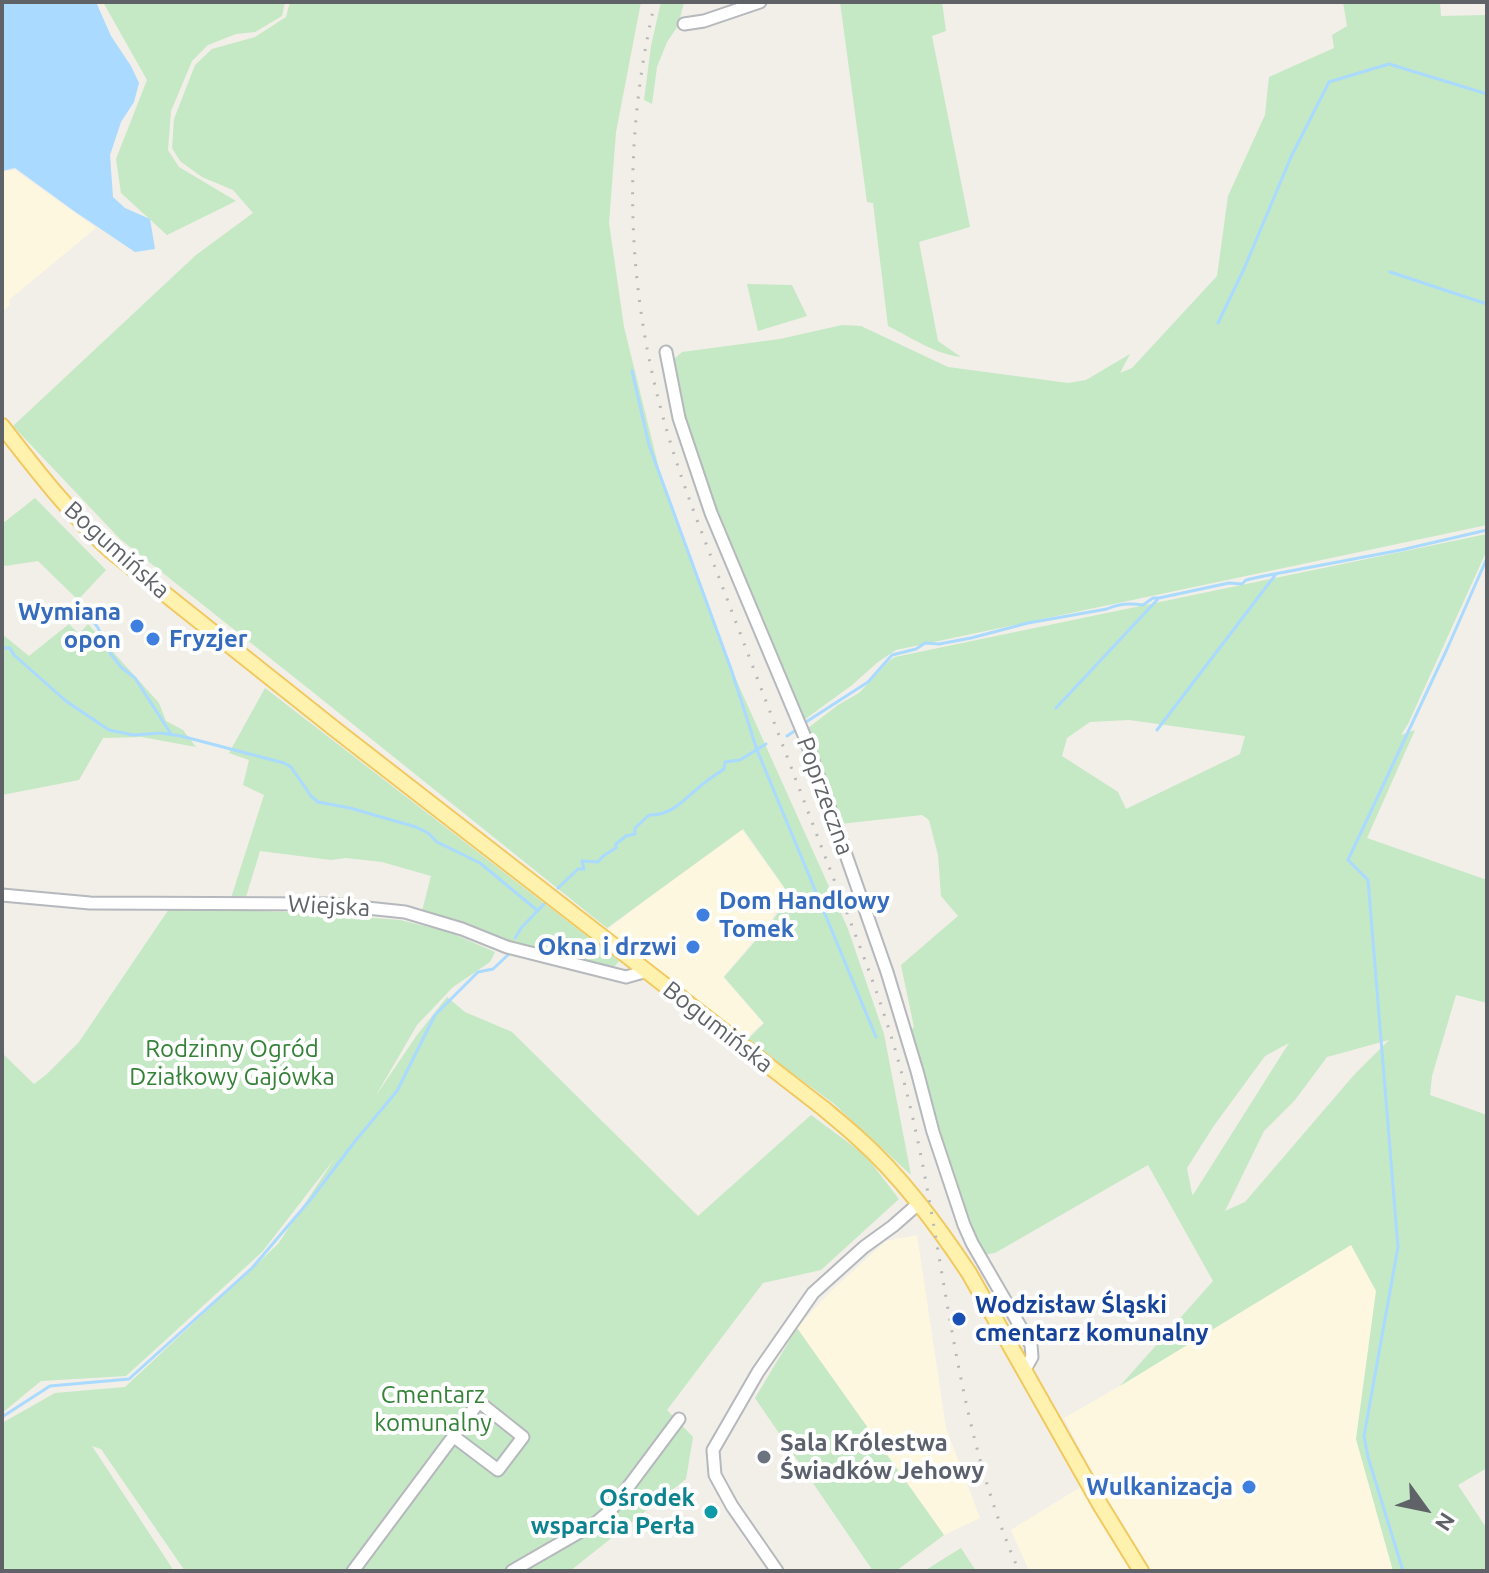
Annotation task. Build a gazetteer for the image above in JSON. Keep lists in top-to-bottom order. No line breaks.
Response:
{"streets":{"main road":["Bogumińska"],"street":["Poprzeczna","Wiejska"]},"crossings":[["Bogumińska","Poprzeczna"],["Bogumińska","Wiejska"]],"parks":["Rodzinny Ogród Działkowy Gajówka","Cmentarz komunalny"],"places":["Wymiana opon","Fryzjer","Dom Handlowy Tomek","Okna i drzwi","Wodzisław Śląski cmentarz komunalny","Sala Królestwa Świadków Jehowy","Wulkanizacja","Ośrodek wsparcia Perła"],"north":"bottom right"}
